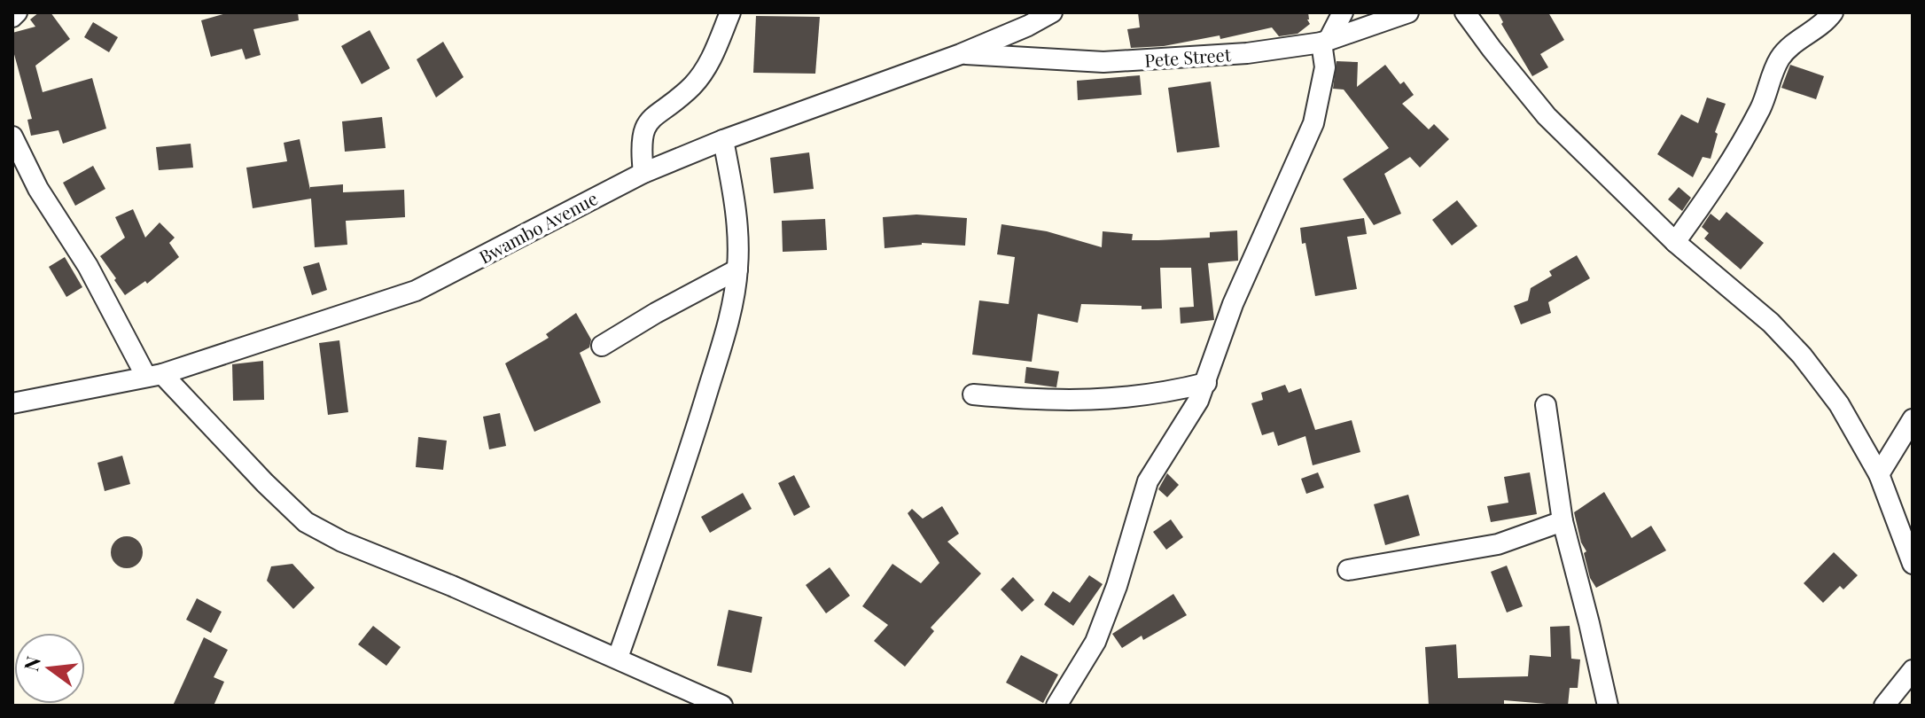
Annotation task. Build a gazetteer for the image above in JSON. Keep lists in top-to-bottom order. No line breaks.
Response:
{"streets":{"street":["Pete Street","Bwambo Avenue"]},"crossings":[["Pete Street","Bwambo Avenue"]],"north":"left"}
